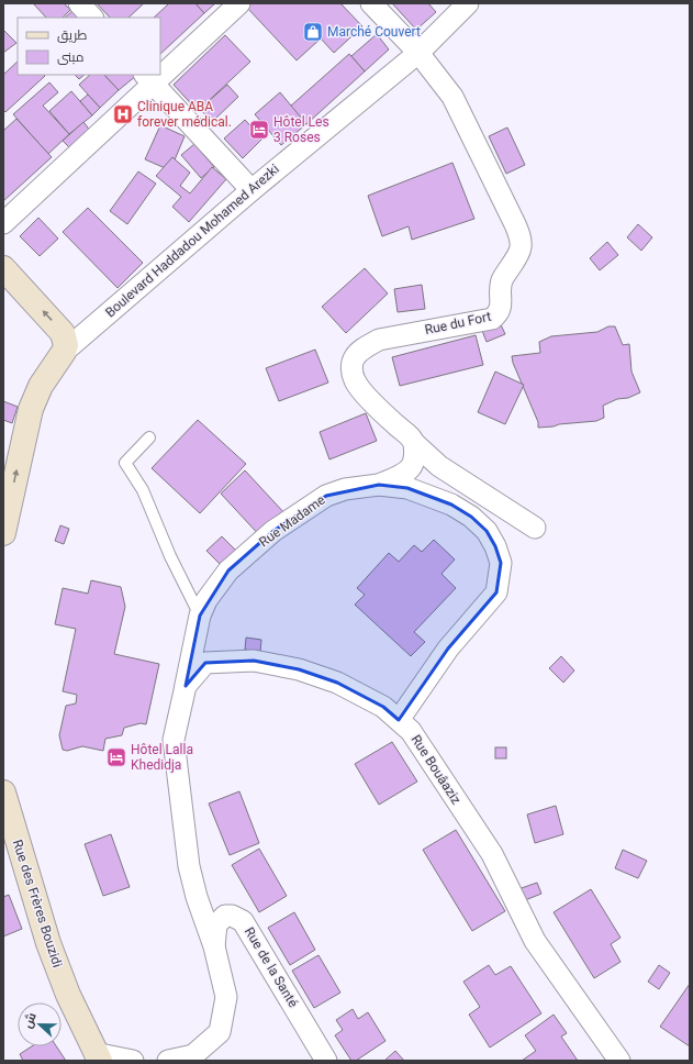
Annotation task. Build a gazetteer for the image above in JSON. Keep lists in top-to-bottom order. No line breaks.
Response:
{"streets":{"main road":["Boulevard Haddadou Mohamed Arezki","Rue des Frères Bouzidi"],"street":["Rue du Fort","Rue Madame","Rue Bouâaziz","Rue de la Santé"]},"crossings":[["Boulevard Haddadou Mohamed Arezki","Rue du Fort"],["Rue Madame","Rue Bouâaziz"],["Rue Bouâaziz","Rue de la Santé"]],"places":{"shop":["Marché Couvert"],"hospital":["Clinique ABA forever médical."],"hotel":["Hôtel Les 3 Roses","Hôtel Lalla Khedidja"]},"legend":["طريق","مبنى"],"north":"left"}
